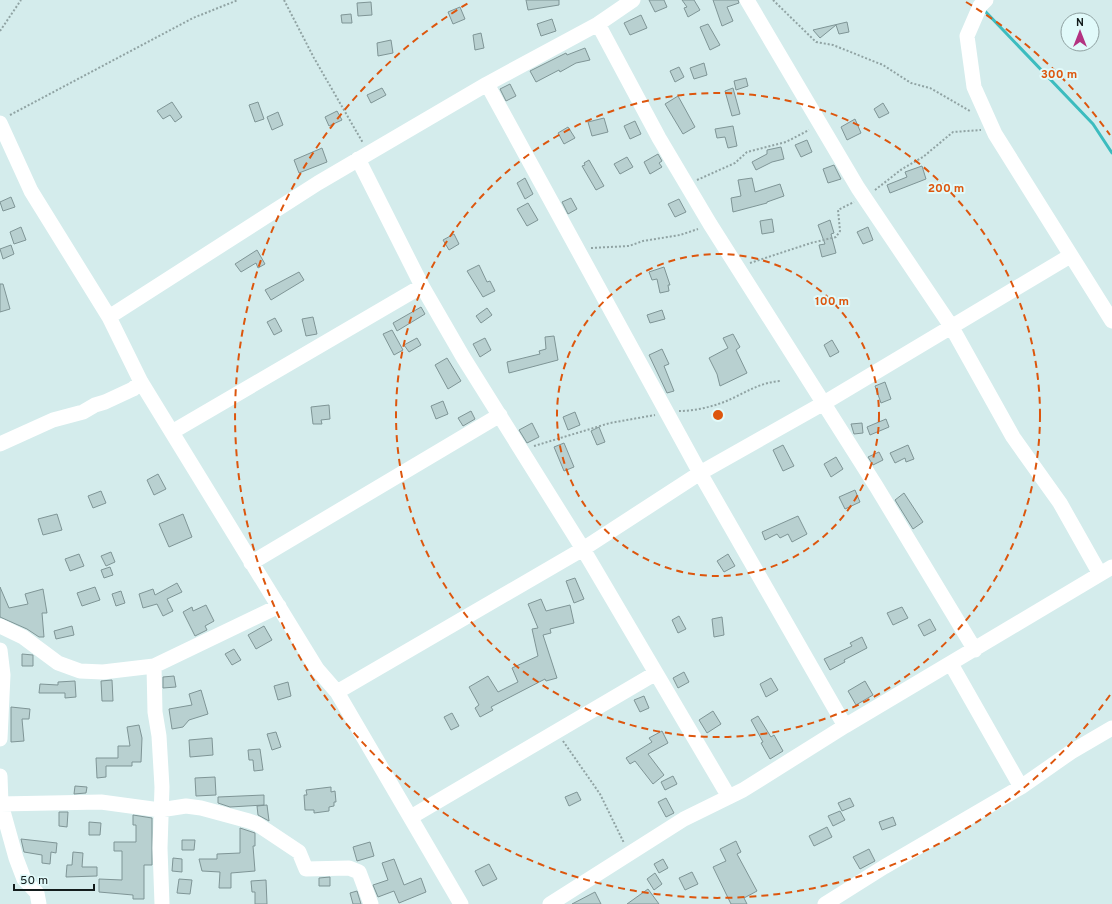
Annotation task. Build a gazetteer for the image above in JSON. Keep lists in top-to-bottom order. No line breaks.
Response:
{"scale_bar":"50 m","north":"top","rings":["300 m","200 m","100 m"]}
